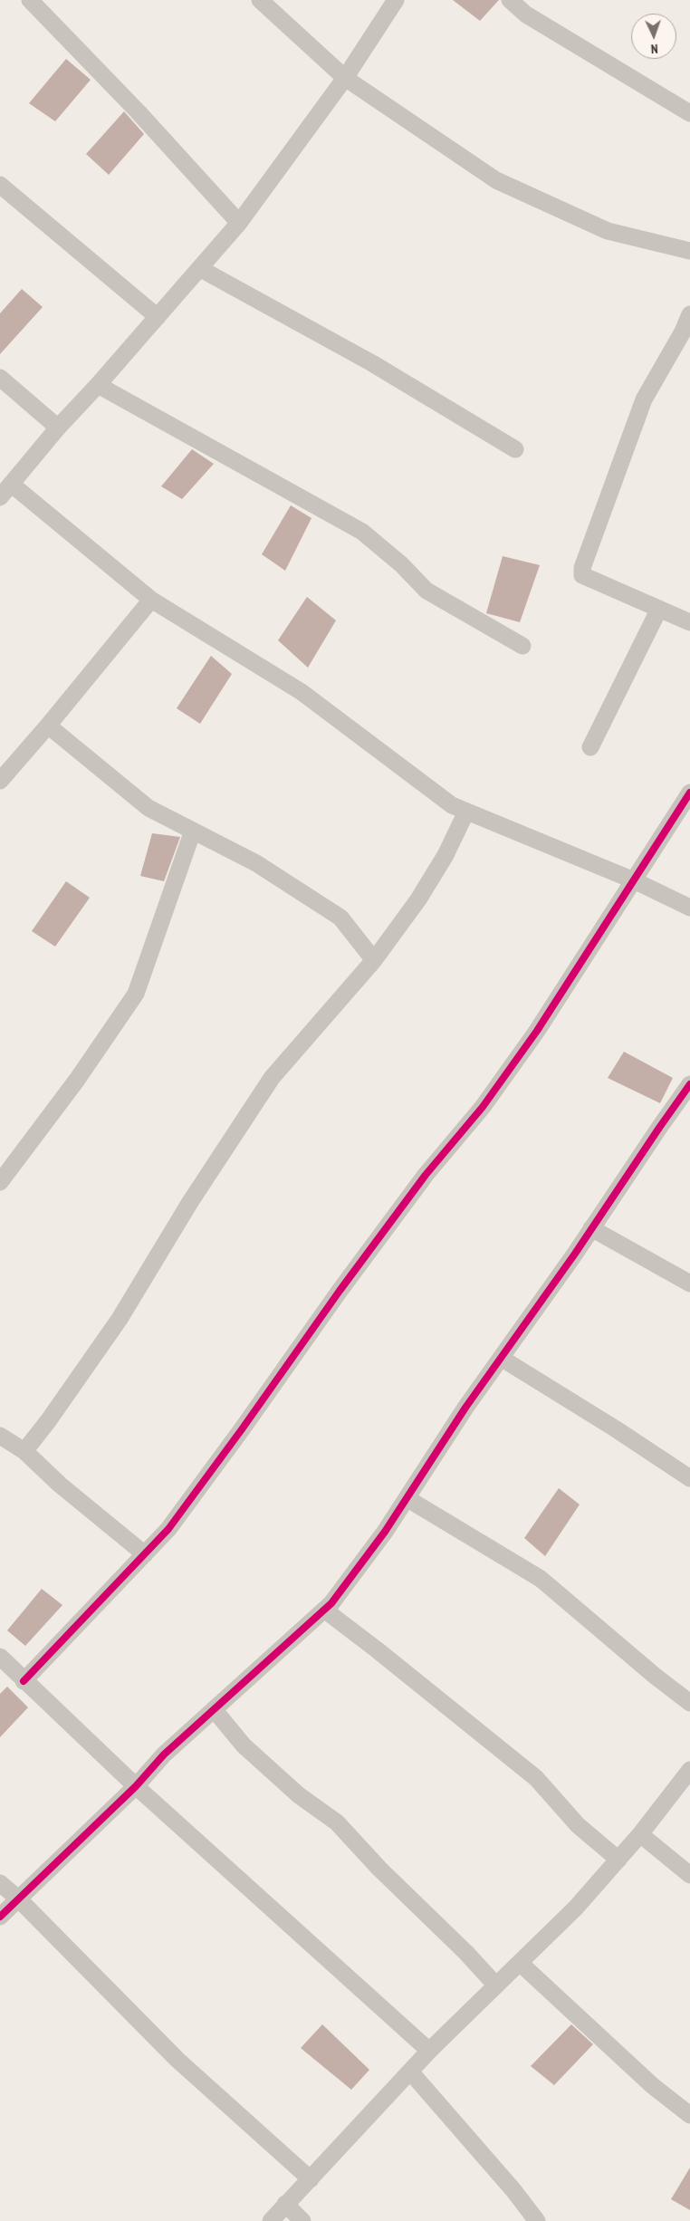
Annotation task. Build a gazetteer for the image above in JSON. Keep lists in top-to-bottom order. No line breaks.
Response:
{"north":"bottom"}
